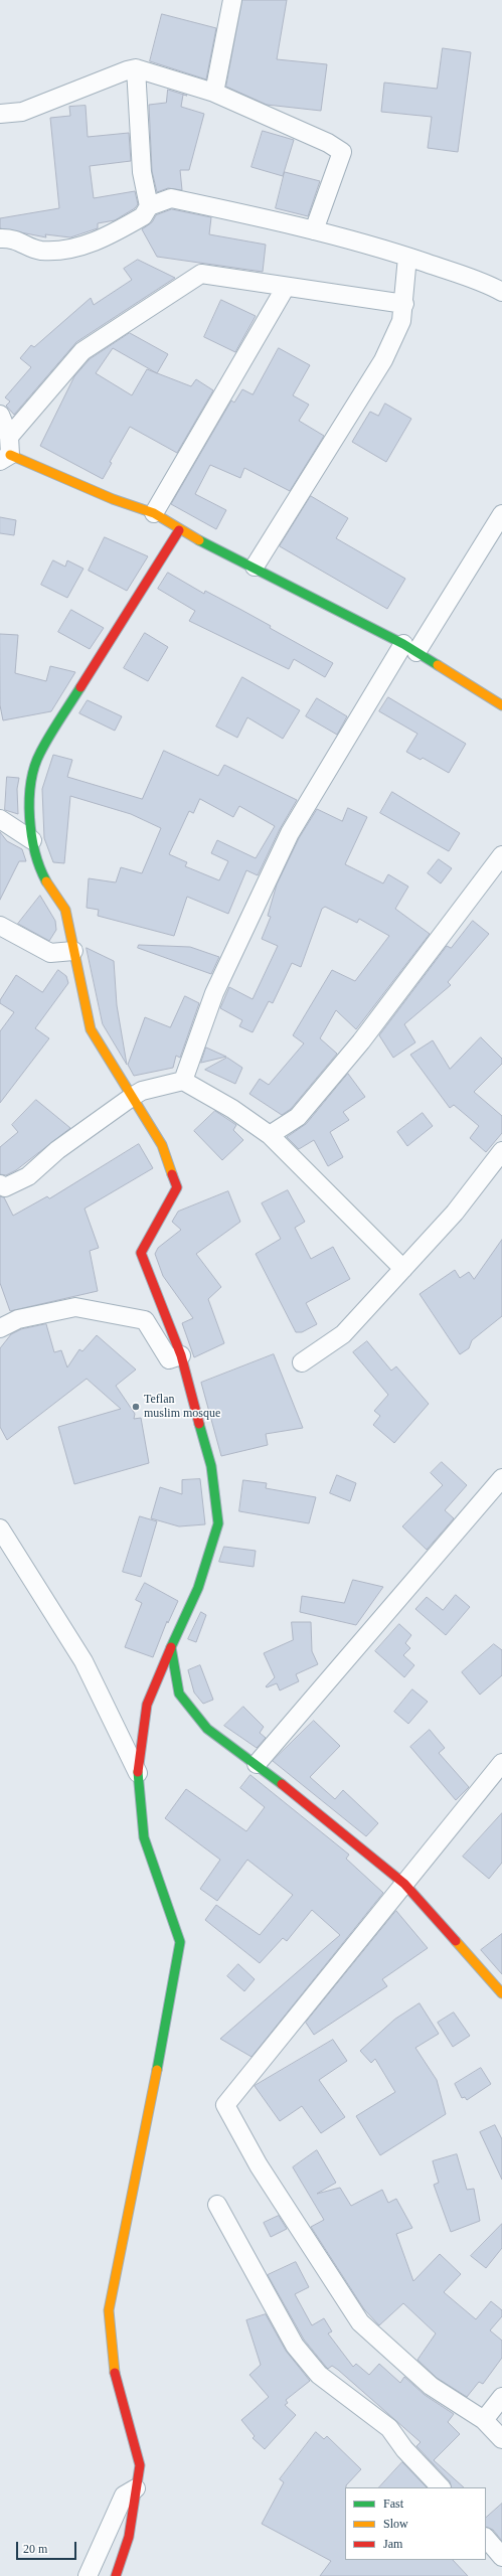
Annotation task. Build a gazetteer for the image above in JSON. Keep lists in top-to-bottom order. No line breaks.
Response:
{"places":["Teflan muslim mosque"],"legend":["Fast","Slow","Jam"],"scale_bar":"20 m"}
